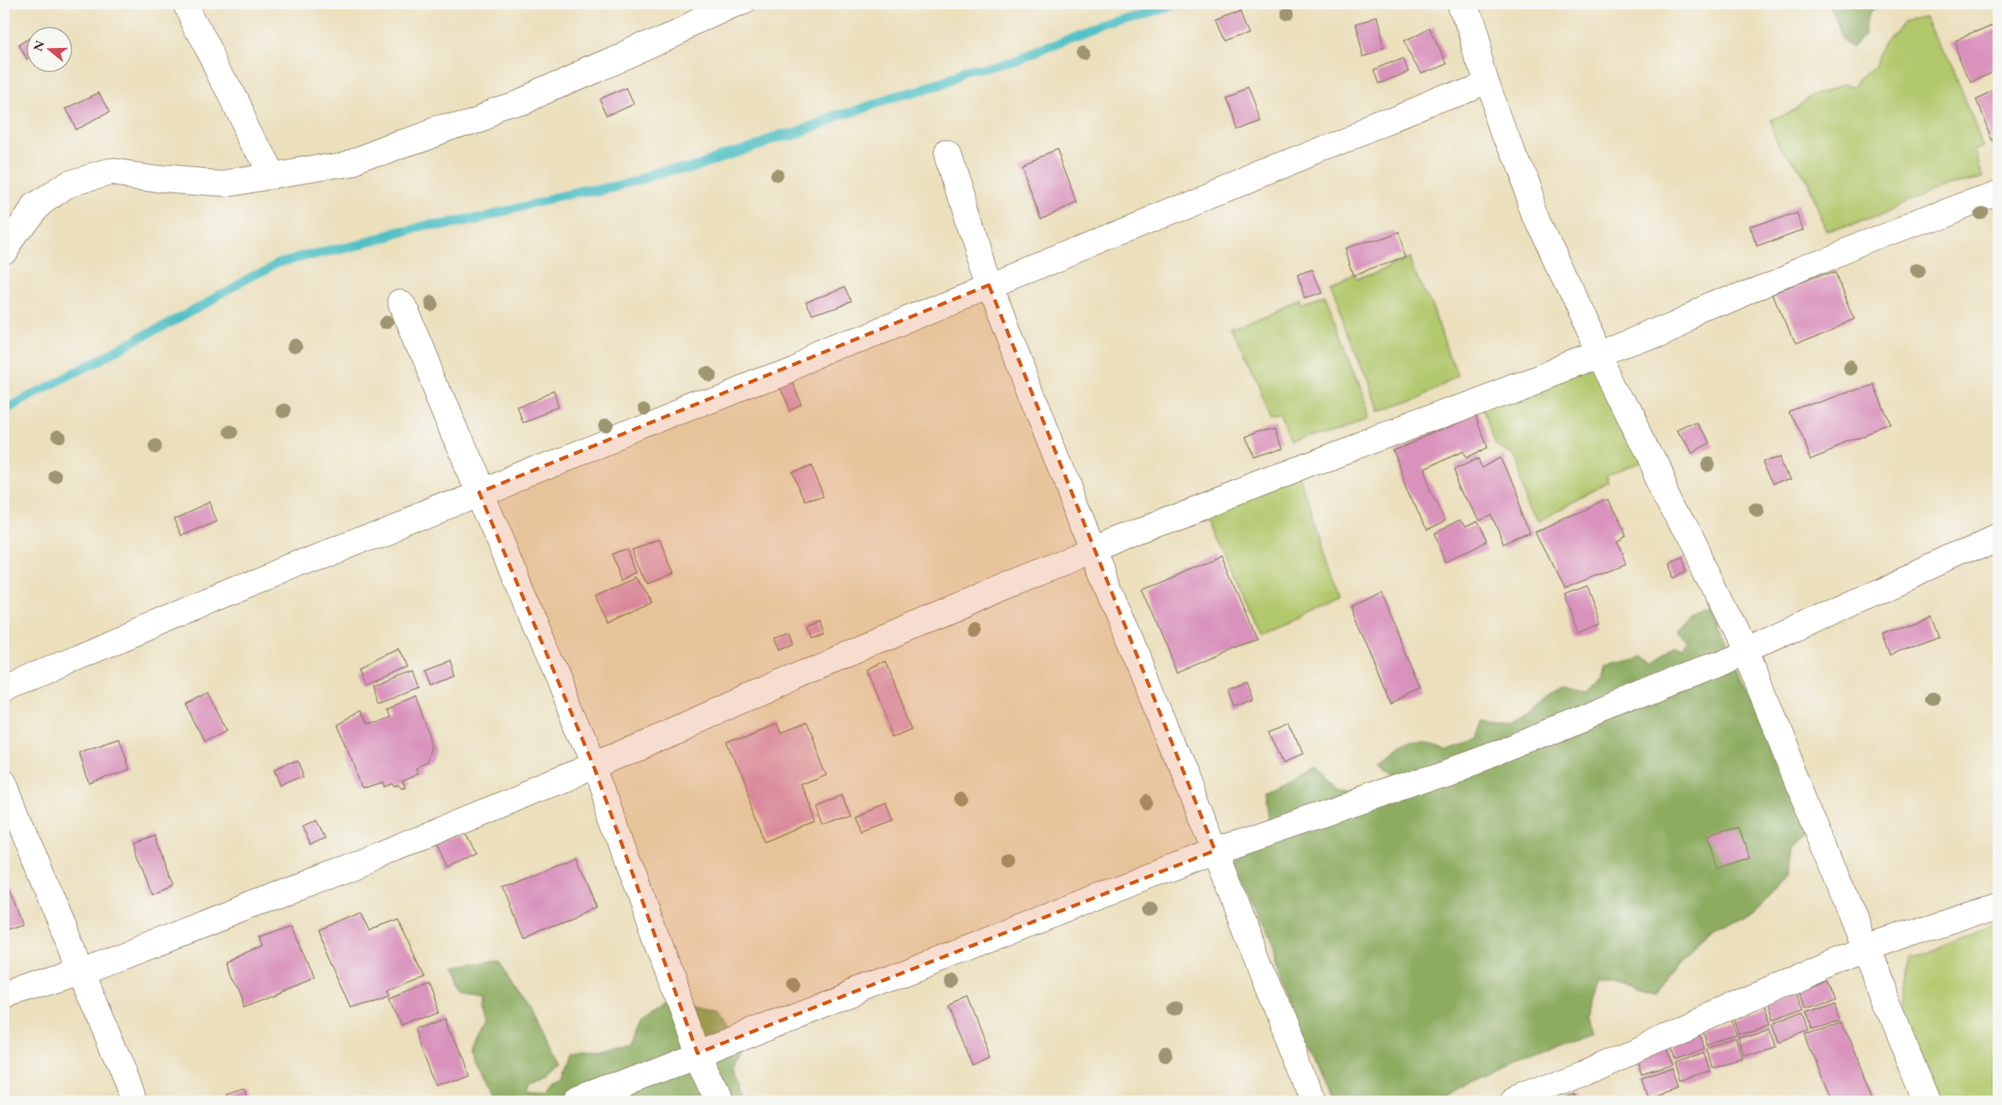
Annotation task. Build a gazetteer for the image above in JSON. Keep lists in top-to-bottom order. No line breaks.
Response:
{"north":"left"}
